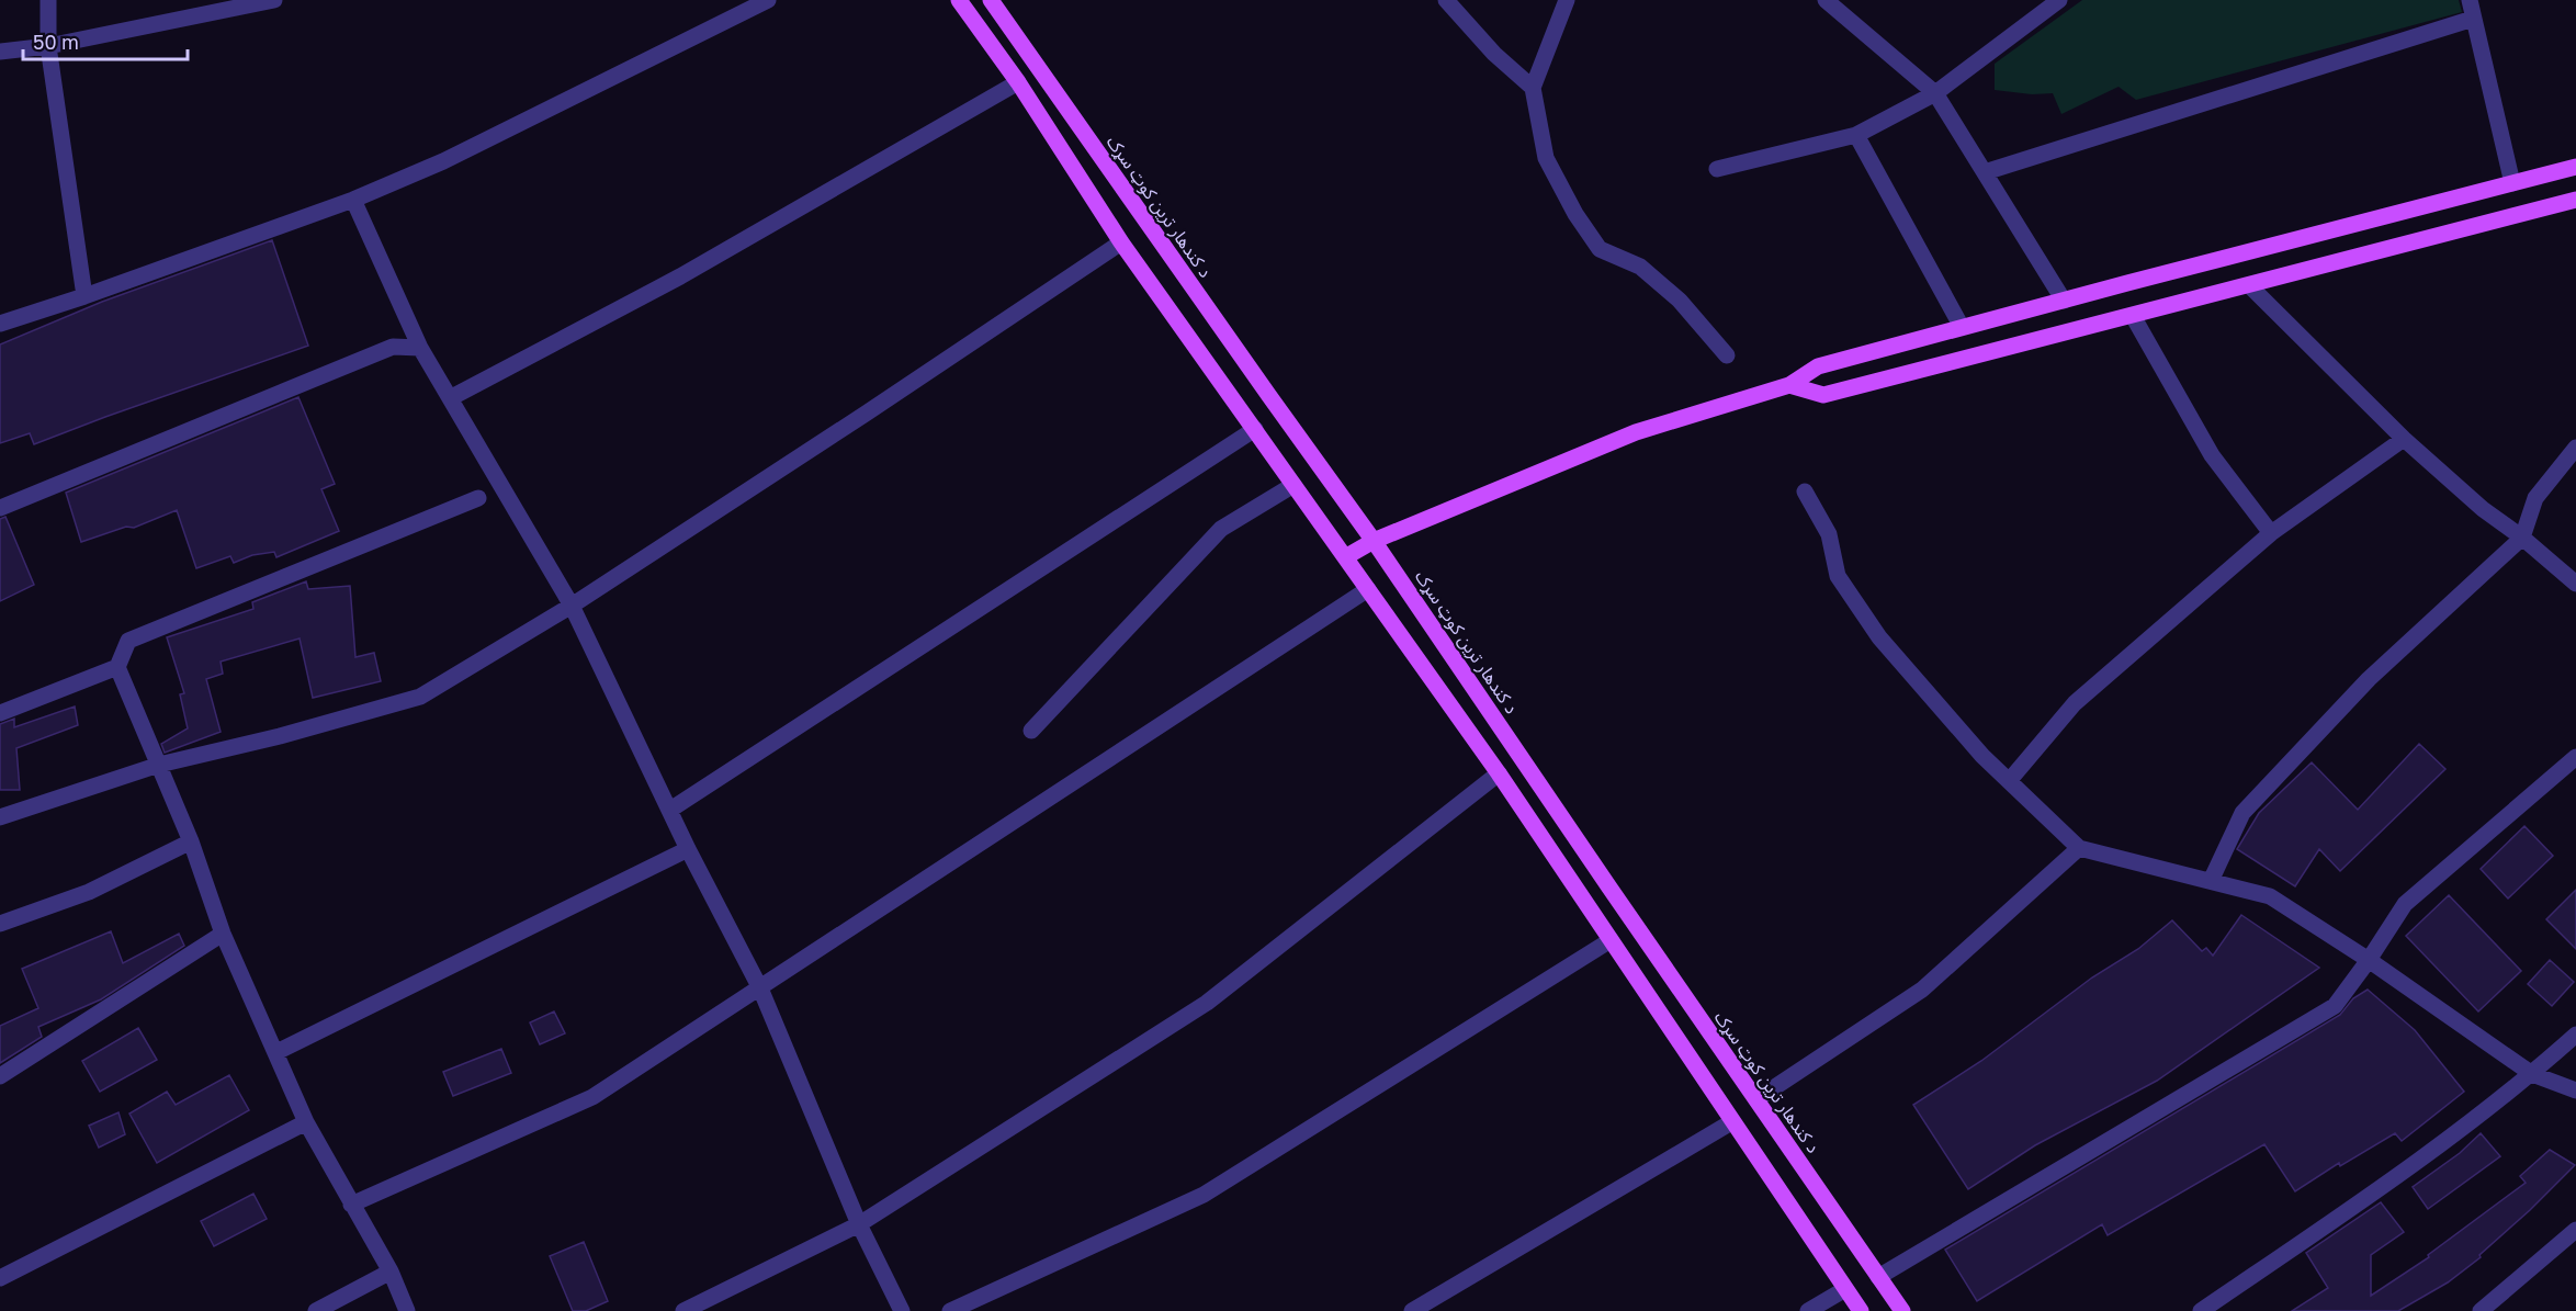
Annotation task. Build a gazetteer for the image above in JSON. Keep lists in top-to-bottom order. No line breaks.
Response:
{"streets":{"main road":["د کندهار ترين کوټ سړک"]},"scale_bar":"50 m"}
